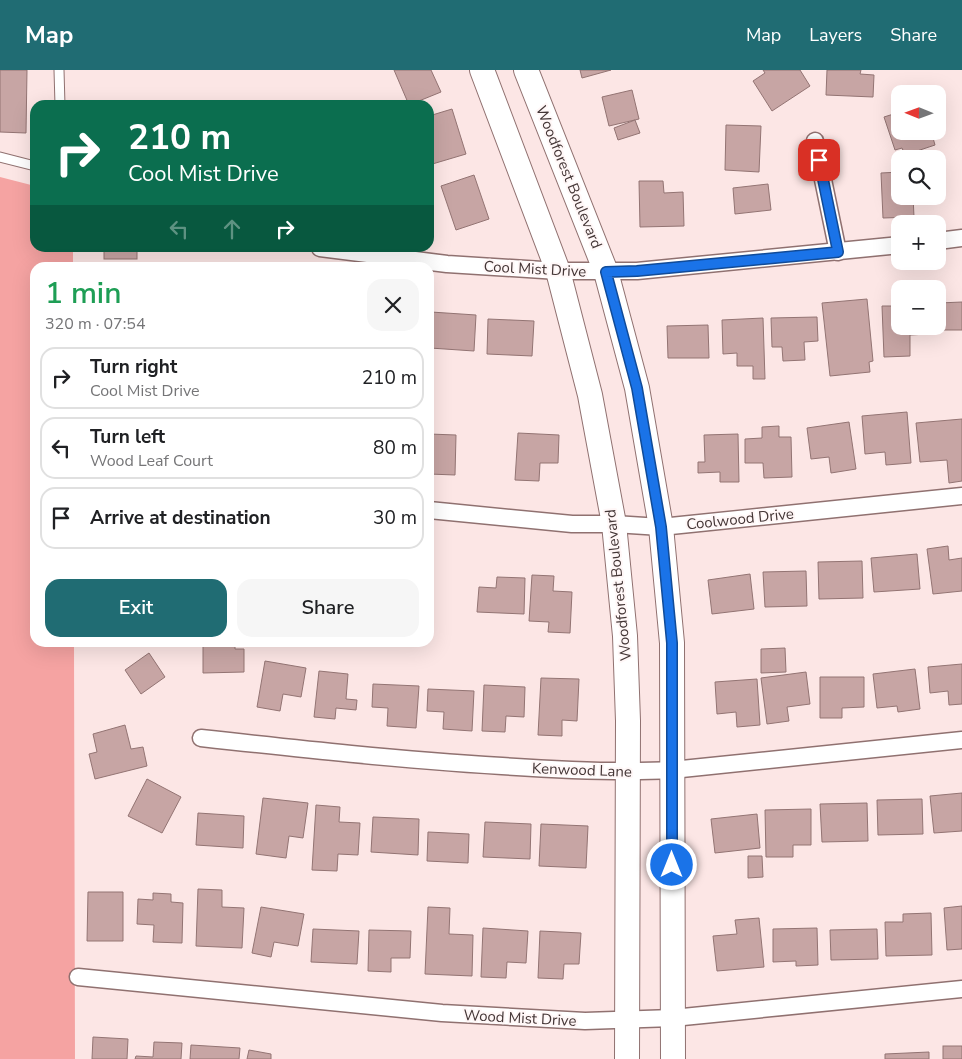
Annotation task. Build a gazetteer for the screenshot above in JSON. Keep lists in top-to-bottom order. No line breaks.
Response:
{"streets":{"street":["Woodforest Boulevard","Cool Mist Drive","Coolwood Drive","Kenwood Lane","Wood Mist Drive"]},"crossings":[["Woodforest Boulevard","Cool Mist Drive"],["Woodforest Boulevard","Coolwood Drive"],["Woodforest Boulevard","Kenwood Lane"],["Woodforest Boulevard","Wood Mist Drive"]],"north":"left","page":{"header":"Map","nav":["Map","Layers","Share"],"map_buttons":["+","−"],"turn":["210 m","Cool Mist Drive"],"heading":["1 min","320 m · 07:54"],"list":[{"name":"Turn right","note":"Cool Mist Drive","value":"210 m"},{"name":"Turn left","note":"Wood Leaf Court","value":"80 m"},{"name":"Arrive at destination","value":"30 m"}],"buttons":["Exit","Share"]}}
